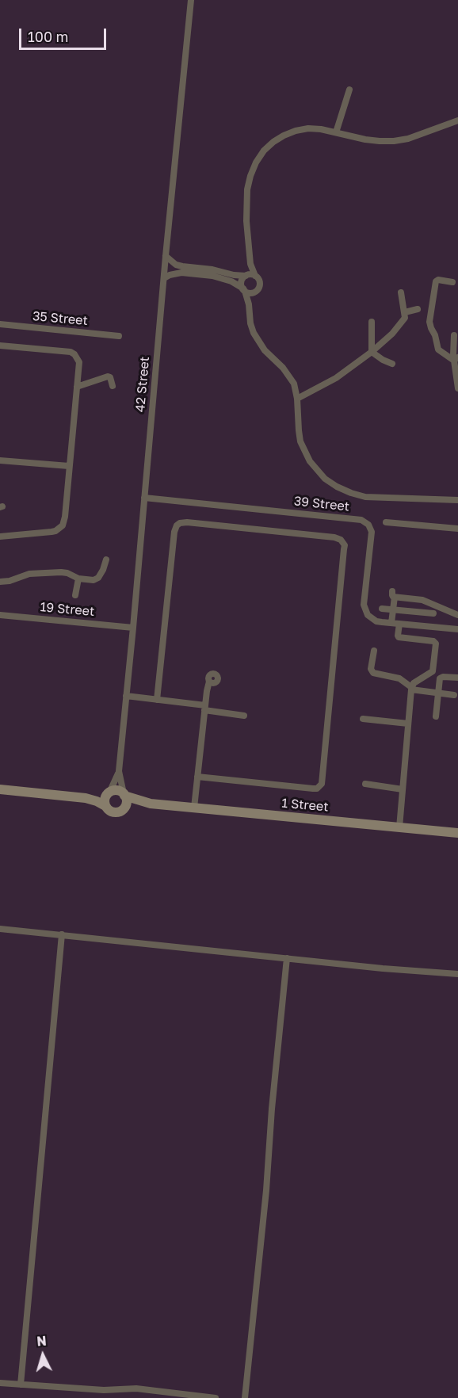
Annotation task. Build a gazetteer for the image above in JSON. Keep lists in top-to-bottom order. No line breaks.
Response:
{"streets":{"street":["35 Street","42 Street","39 Street","19 Street","1 Street"]},"crossings":[["42 Street","39 Street"],["42 Street","19 Street"],["42 Street","1 Street"]],"scale_bar":"100 m","north":"top"}
